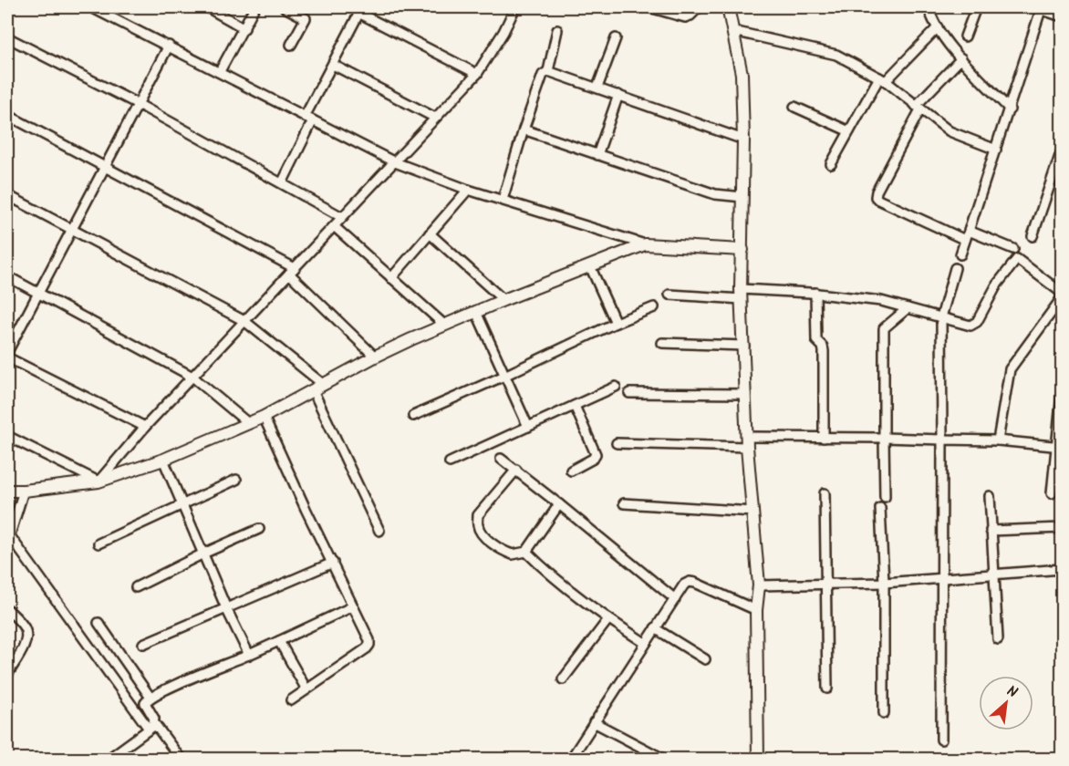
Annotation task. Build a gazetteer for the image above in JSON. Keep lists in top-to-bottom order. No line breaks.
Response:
{"north":"top right"}
